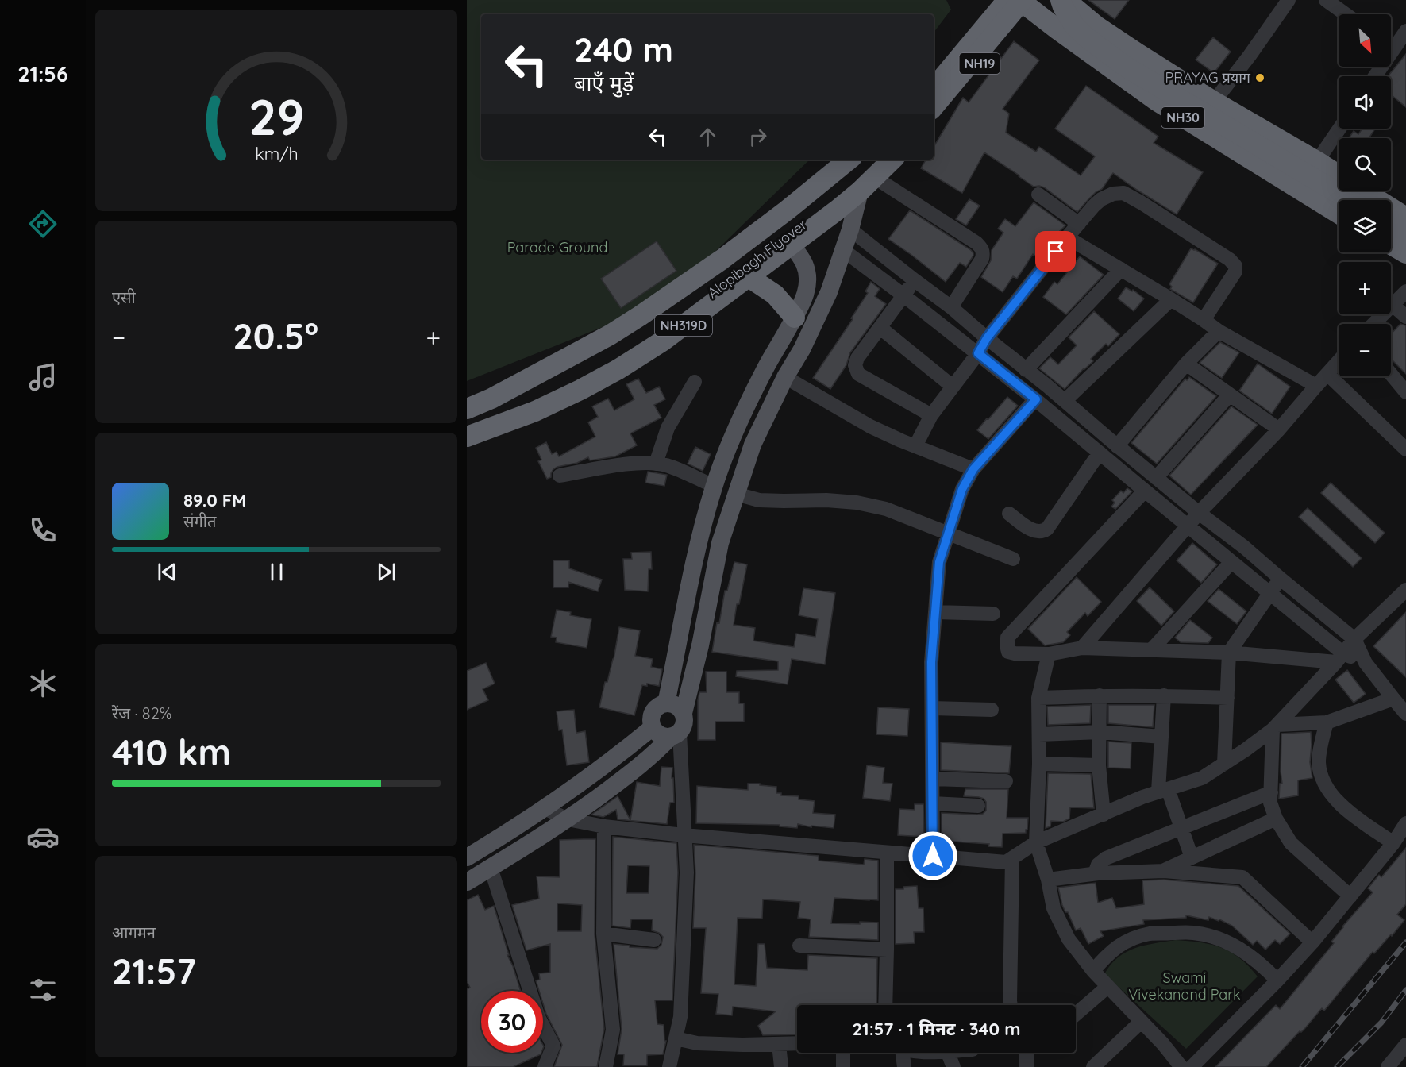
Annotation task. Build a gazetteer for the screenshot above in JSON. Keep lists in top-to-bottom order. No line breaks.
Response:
{"streets":{"highway":["NH19","NH30","Alopibagh Flyover","NH319D"]},"crossings":[["NH19","NH30"],["Alopibagh Flyover","NH319D"]],"parks":["Parade Ground","Swami Vivekanand Park"],"places":["PRAYAG प्रयाग"],"north":"bottom right","page":{"tabs":"21:56","map_buttons":["+","−"],"turn":["240 m","बाएँ मुड़ें"],"tile":["एसी",["रेंज · 82%","410 km"],["आगमन","21:57"]],"heat":["−","20.5°","+"],"song":["89.0 FM","संगीत"],"limit":"30","trip":"21:57 · 1 मिनट · 340 m","gauge":["29","km/h"]}}
